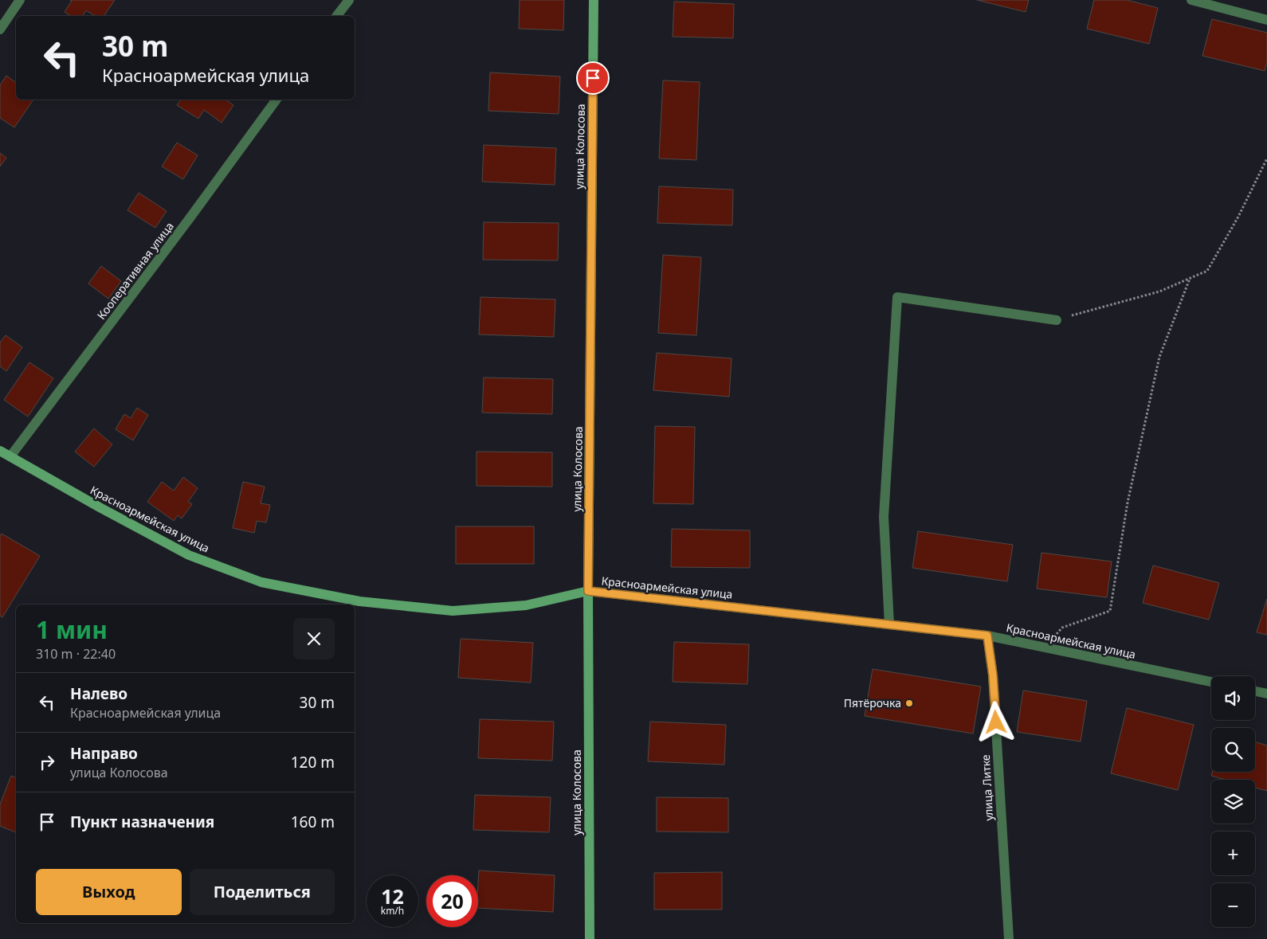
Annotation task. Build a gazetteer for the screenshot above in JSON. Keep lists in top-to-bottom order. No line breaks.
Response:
{"streets":{"main road":["улица Колосова","Красноармейская улица"],"street":["Кооперативная улица","улица Литке"]},"crossings":[["улица Колосова","Красноармейская улица"],["Кооперативная улица","Красноармейская улица"],["Красноармейская улица","улица Литке"]],"places":["Пятёрочка"],"page":{"turn":["30 m","Красноармейская улица"],"heading":["1 мин","310 m · 22:40"],"list":[{"name":"Налево","note":"Красноармейская улица","value":"30 m"},{"name":"Направо","note":"улица Колосова","value":"120 m"},{"name":"Пункт назначения","value":"160 m"}],"map_buttons":["+","−"],"buttons":["Выход","Поделиться"],"speed":"12 km/h","limit":"20"}}
